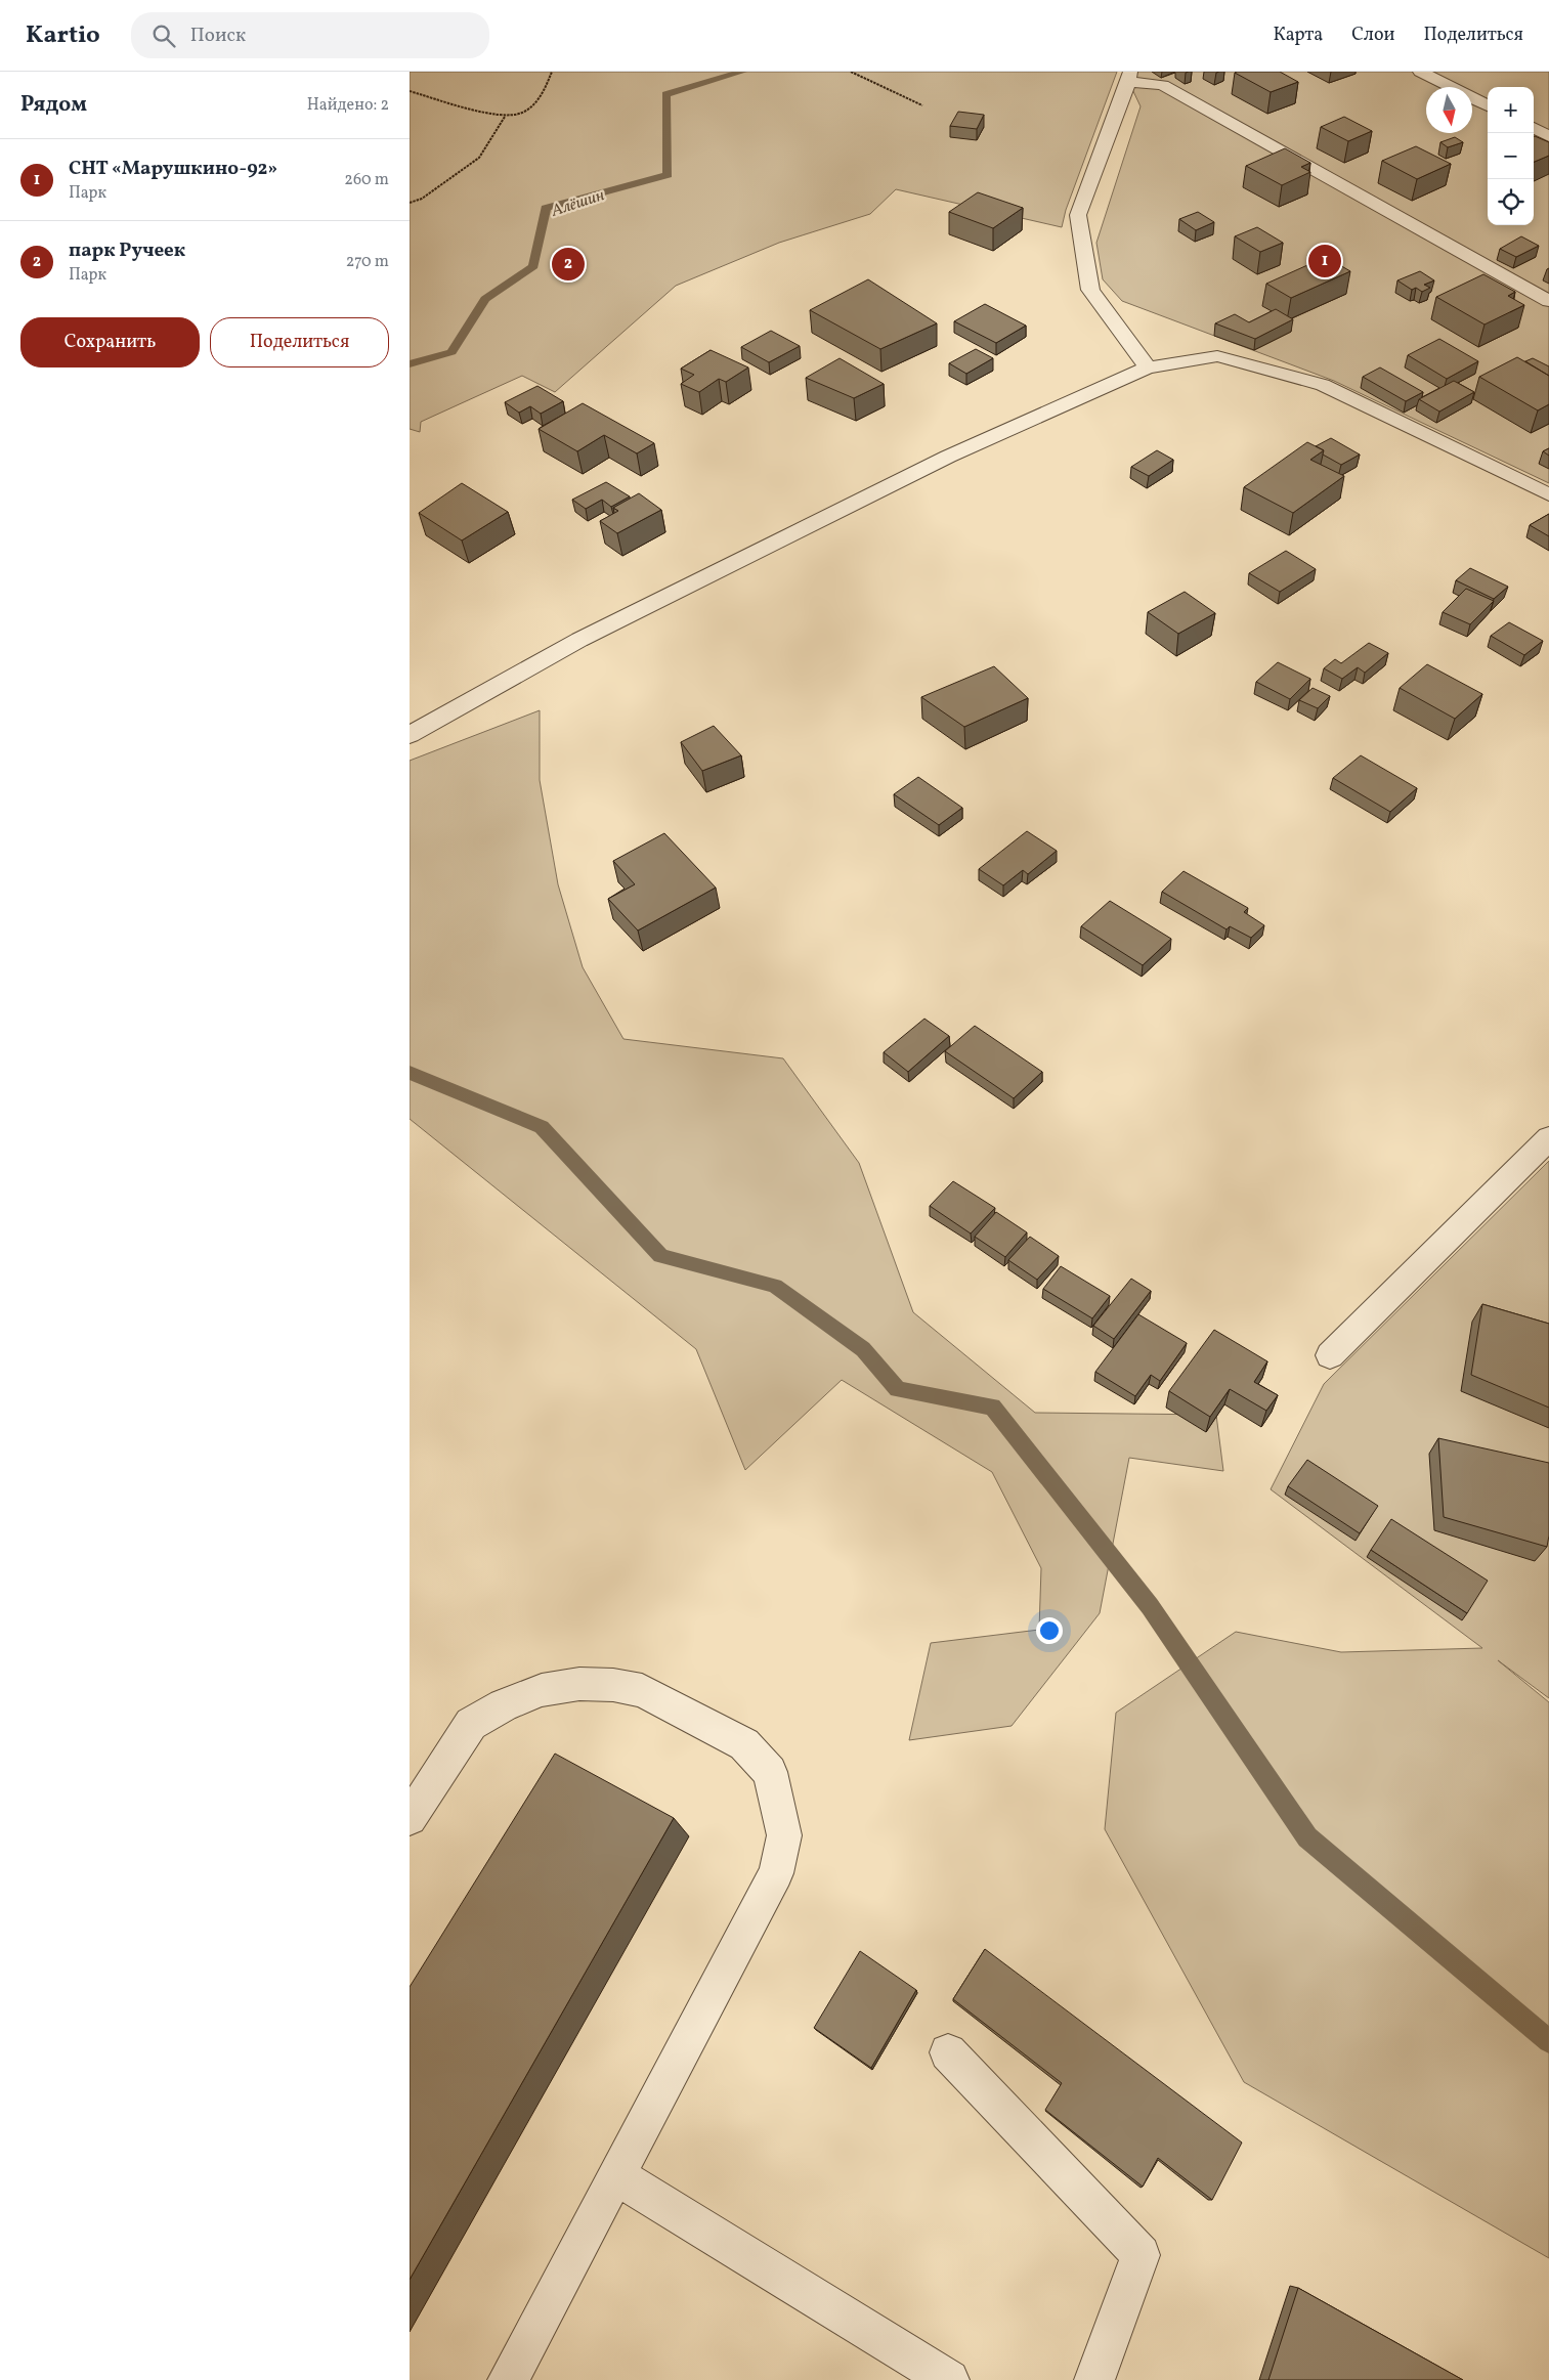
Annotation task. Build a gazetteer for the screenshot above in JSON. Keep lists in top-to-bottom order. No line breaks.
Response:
{"water":["Алёшин"],"north":"bottom","page":{"header":"Kartio","search":"Поиск","nav":["Карта","Слои","Поделиться"],"heading":["Рядом","Найдено: 2"],"map_buttons":["+","−"],"list":[{"mark":"1","name":"СНТ «Марушкино-92»","note":"Парк","value":"260 m"},{"mark":"2","name":"парк Ручеек","note":"Парк","value":"270 m"}],"pins":["1","2"],"buttons":["Сохранить","Поделиться"]}}
